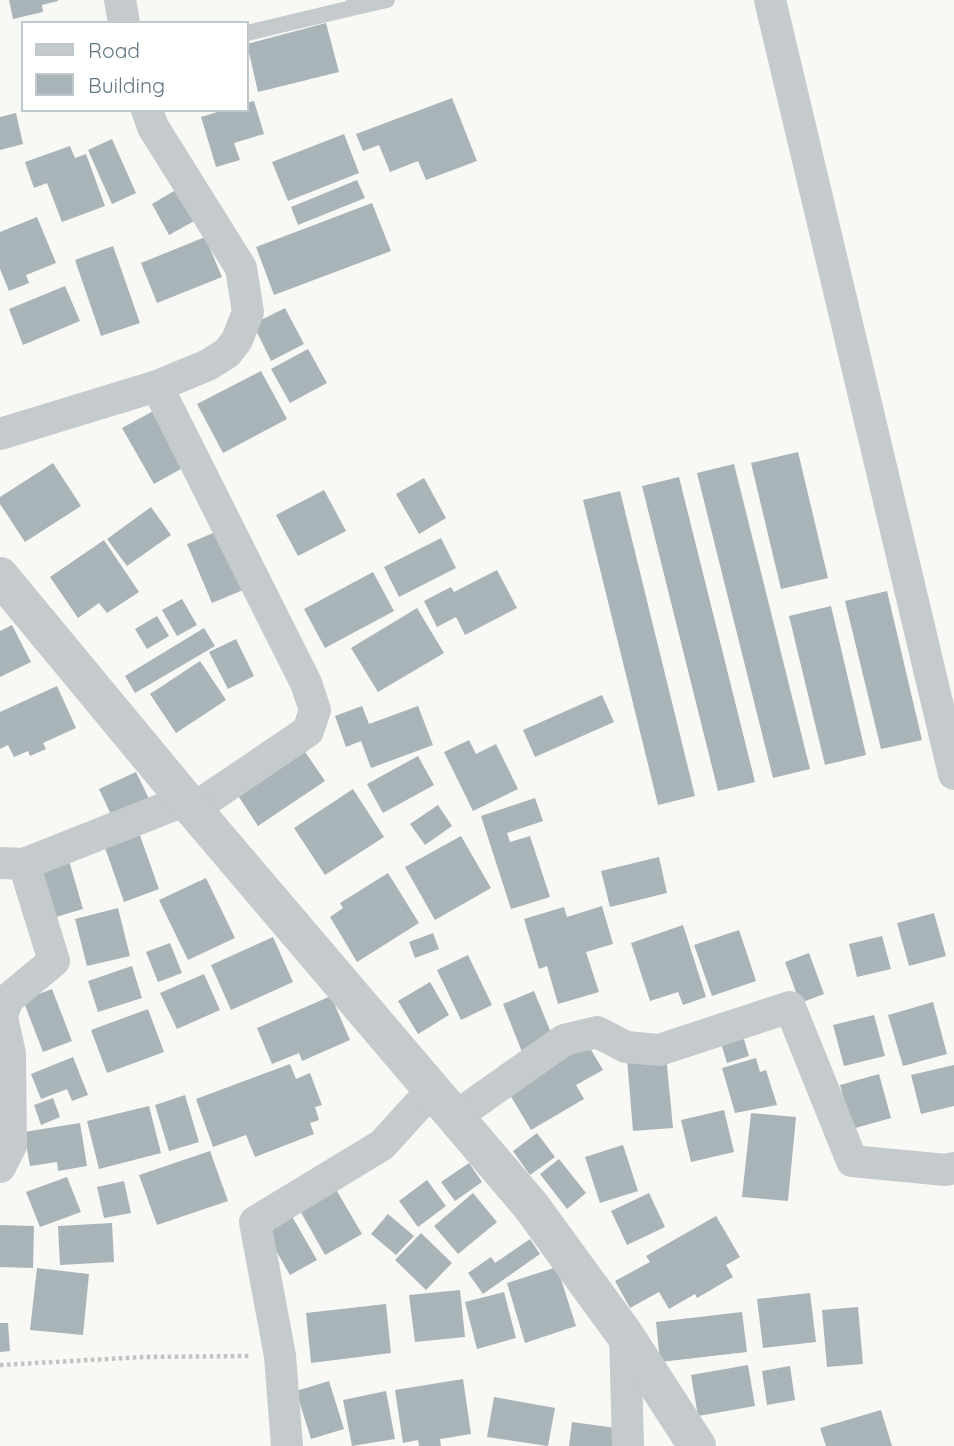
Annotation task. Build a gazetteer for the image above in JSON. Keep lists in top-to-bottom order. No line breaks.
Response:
{"legend":["Road","Building"]}
